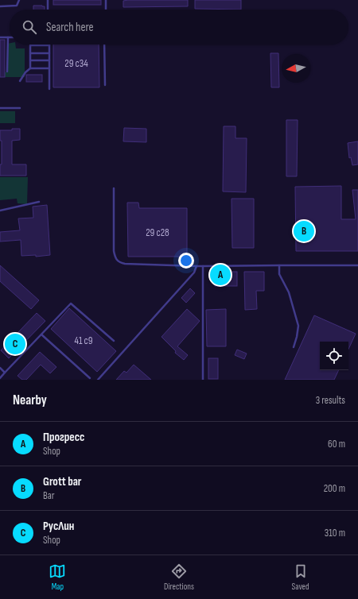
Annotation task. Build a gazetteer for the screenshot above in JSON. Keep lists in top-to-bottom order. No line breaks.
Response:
{"house_numbers":["29 с34","29 с28","41 с9"],"north":"left","page":{"search":"Search here","pins":["B","A","C"],"heading":["Nearby","3 results"],"list":[{"mark":"A","name":"Прогресс","note":"Shop","value":"60 m"},{"mark":"B","name":"Grott bar","note":"Bar","value":"200 m"},{"mark":"C","name":"РусЛин","note":"Shop","value":"310 m"}],"nav":["Map","Directions","Saved"]}}
